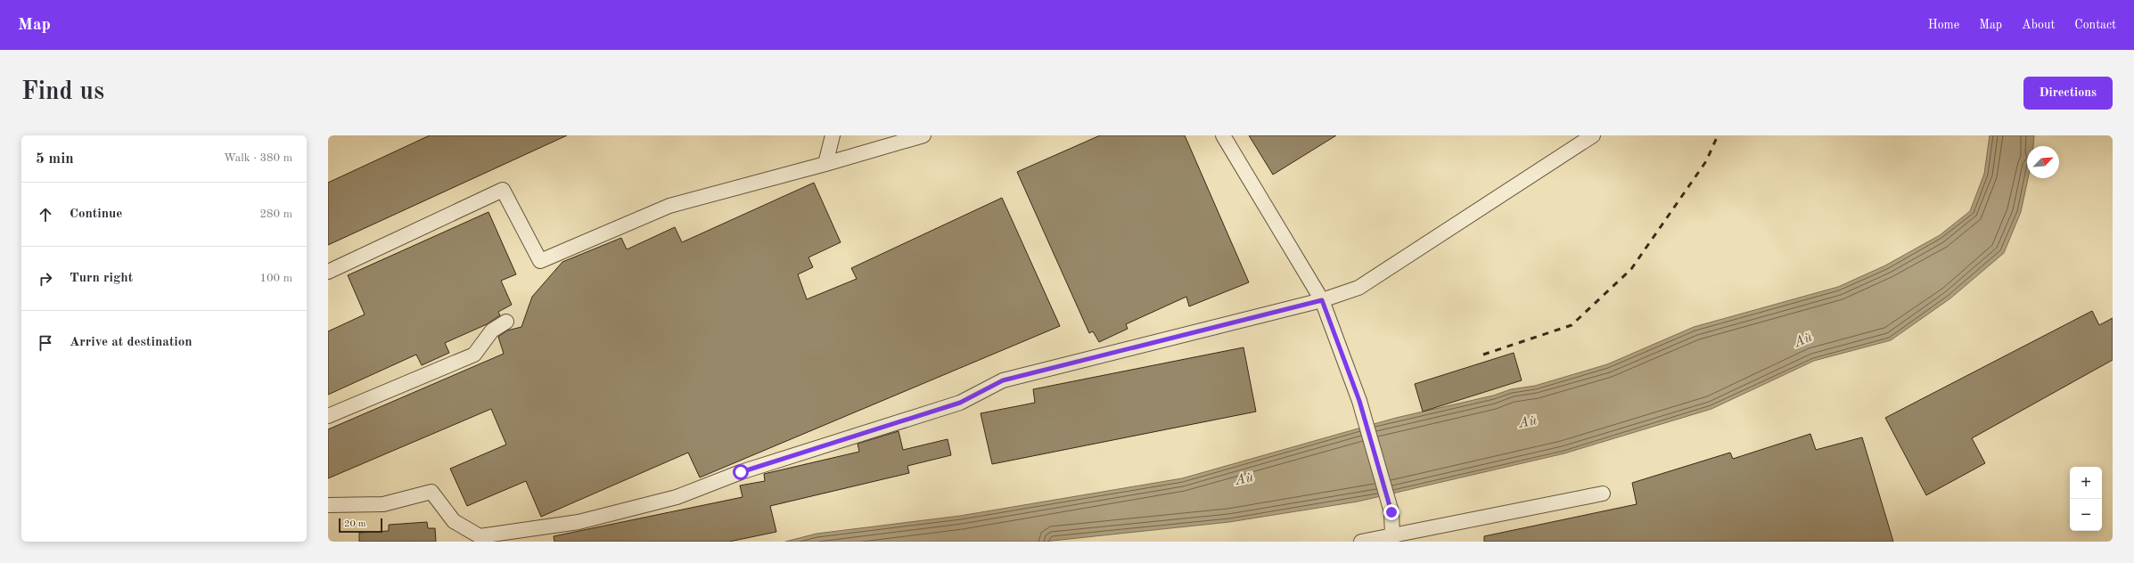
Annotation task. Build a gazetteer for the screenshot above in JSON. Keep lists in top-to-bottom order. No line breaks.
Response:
{"water":["Ай"],"scale_bar":"20 m","north":"top right","page":{"header":"Map","nav":["Home","Map","About","Contact"],"buttons":"Directions","title":"Find us","heading":["5 min","Walk · 380 m"],"list":[["Continue","280 m"],["Turn right","100 m"],"Arrive at destination"],"map_buttons":["+","−"],"scale":"20 m"}}
